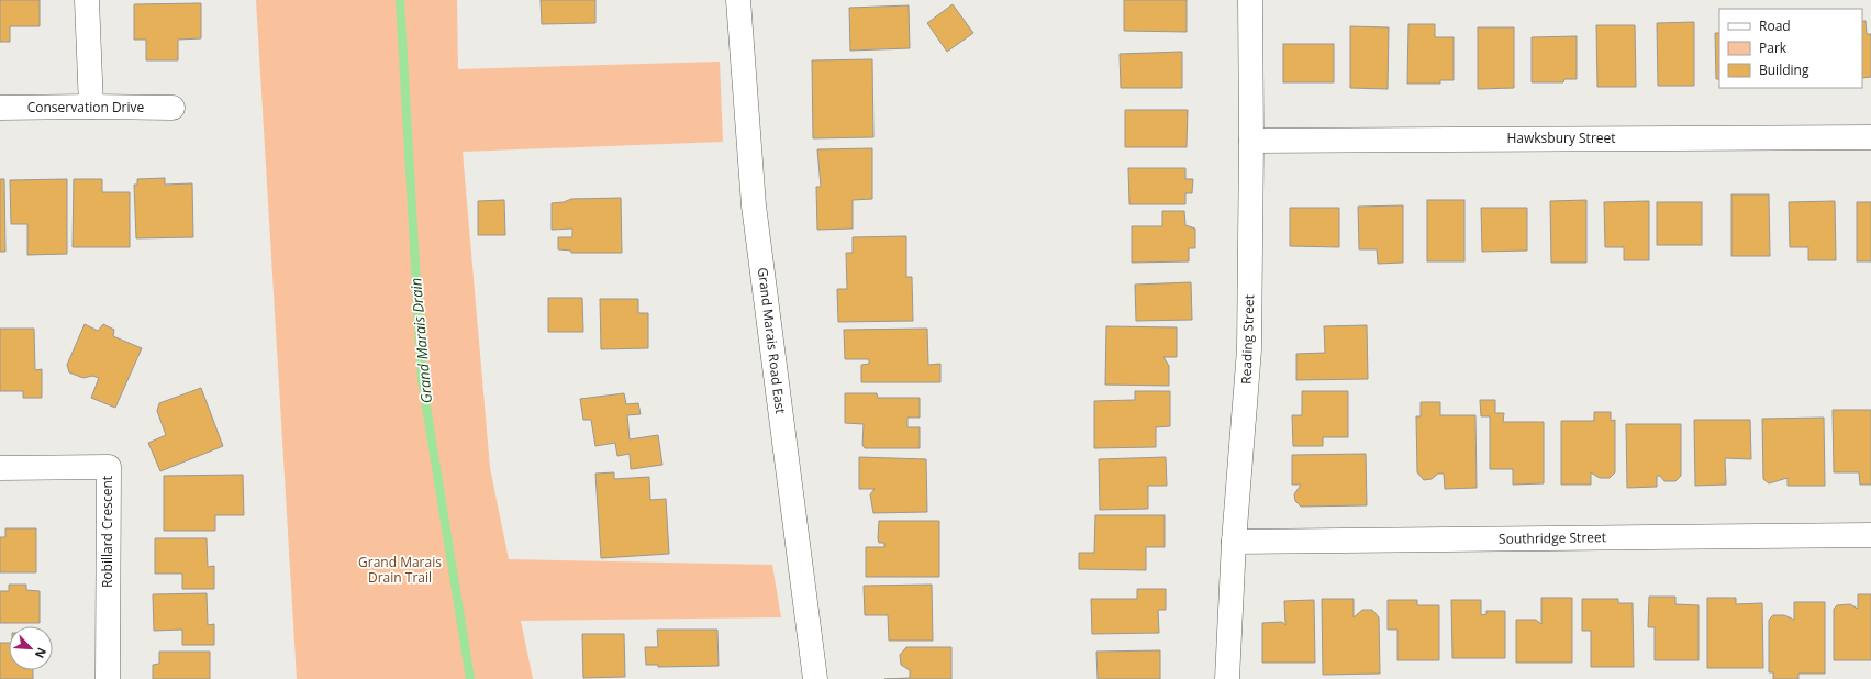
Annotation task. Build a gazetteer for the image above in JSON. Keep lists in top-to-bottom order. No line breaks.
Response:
{"streets":{"street":["Conservation Drive","Hawksbury Street","Reading Street","Grand Marais Road East","Robillard Crescent","Southridge Street"]},"crossings":[["Hawksbury Street","Reading Street"],["Reading Street","Southridge Street"]],"water":["Grand Marais Drain"],"parks":["Grand Marais Drain Trail"],"legend":["Road","Park","Building"],"north":"bottom right"}
